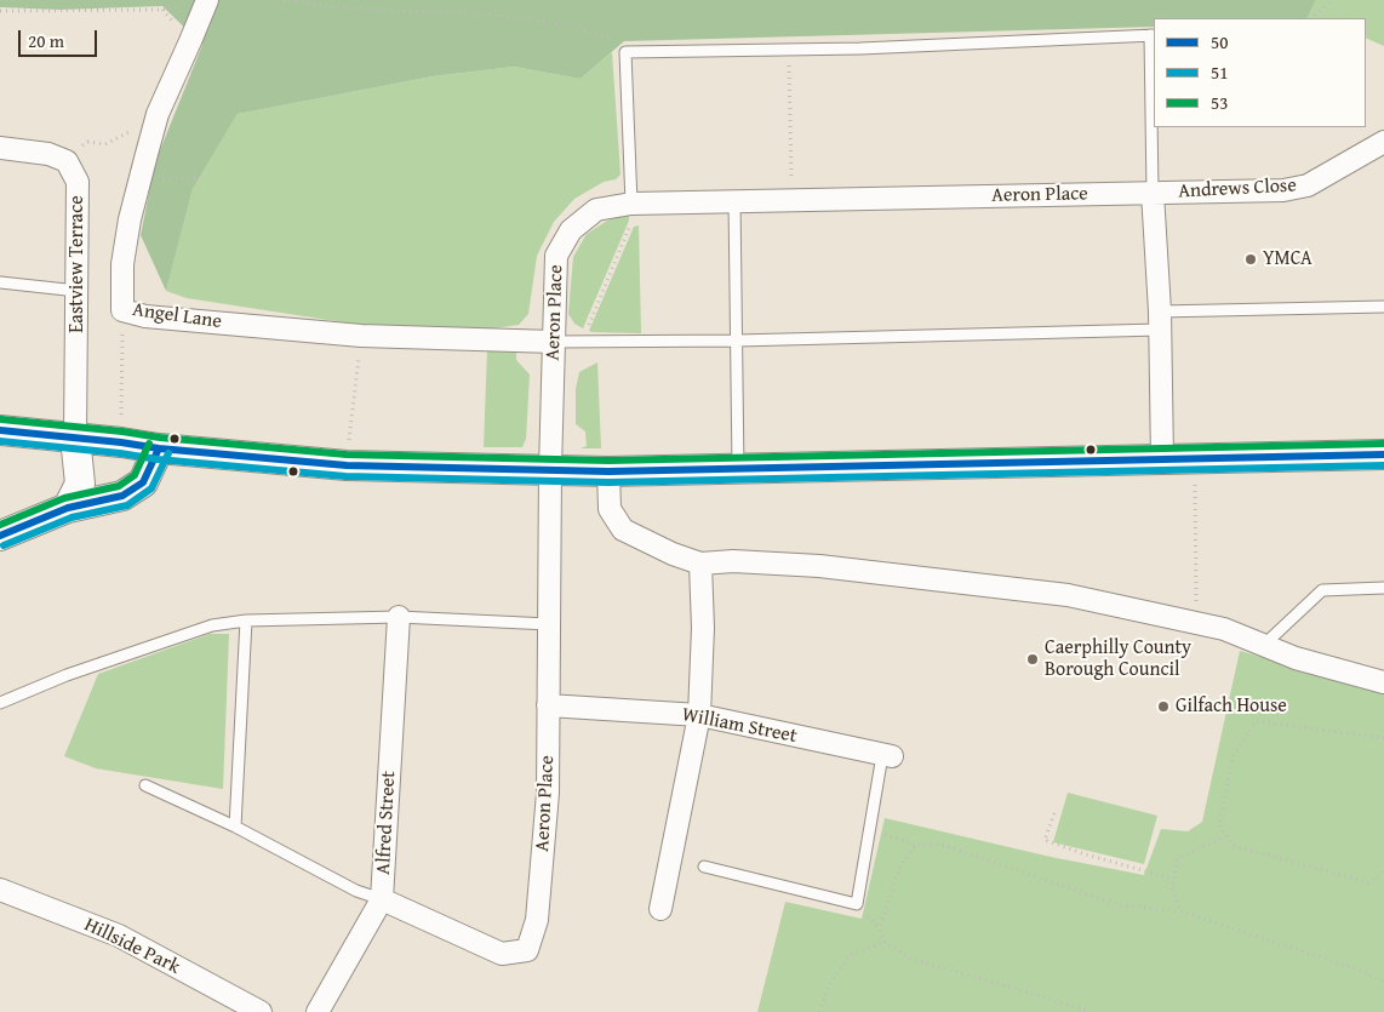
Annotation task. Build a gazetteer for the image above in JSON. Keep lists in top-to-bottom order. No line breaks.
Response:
{"streets":{"street":["Andrews Close","Aeron Place","Eastview Terrace","Angel Lane","William Street","Alfred Street","Hillside Park"]},"crossings":[["Andrews Close","Aeron Place"],["Aeron Place","Angel Lane"],["Aeron Place","William Street"],["Aeron Place","Alfred Street"]],"places":["YMCA","Caerphilly County Borough Council","Gilfach House"],"lines":["transit line 53","transit line 50","transit line 51"],"legend":["50","51","53"],"scale_bar":"20 m"}
